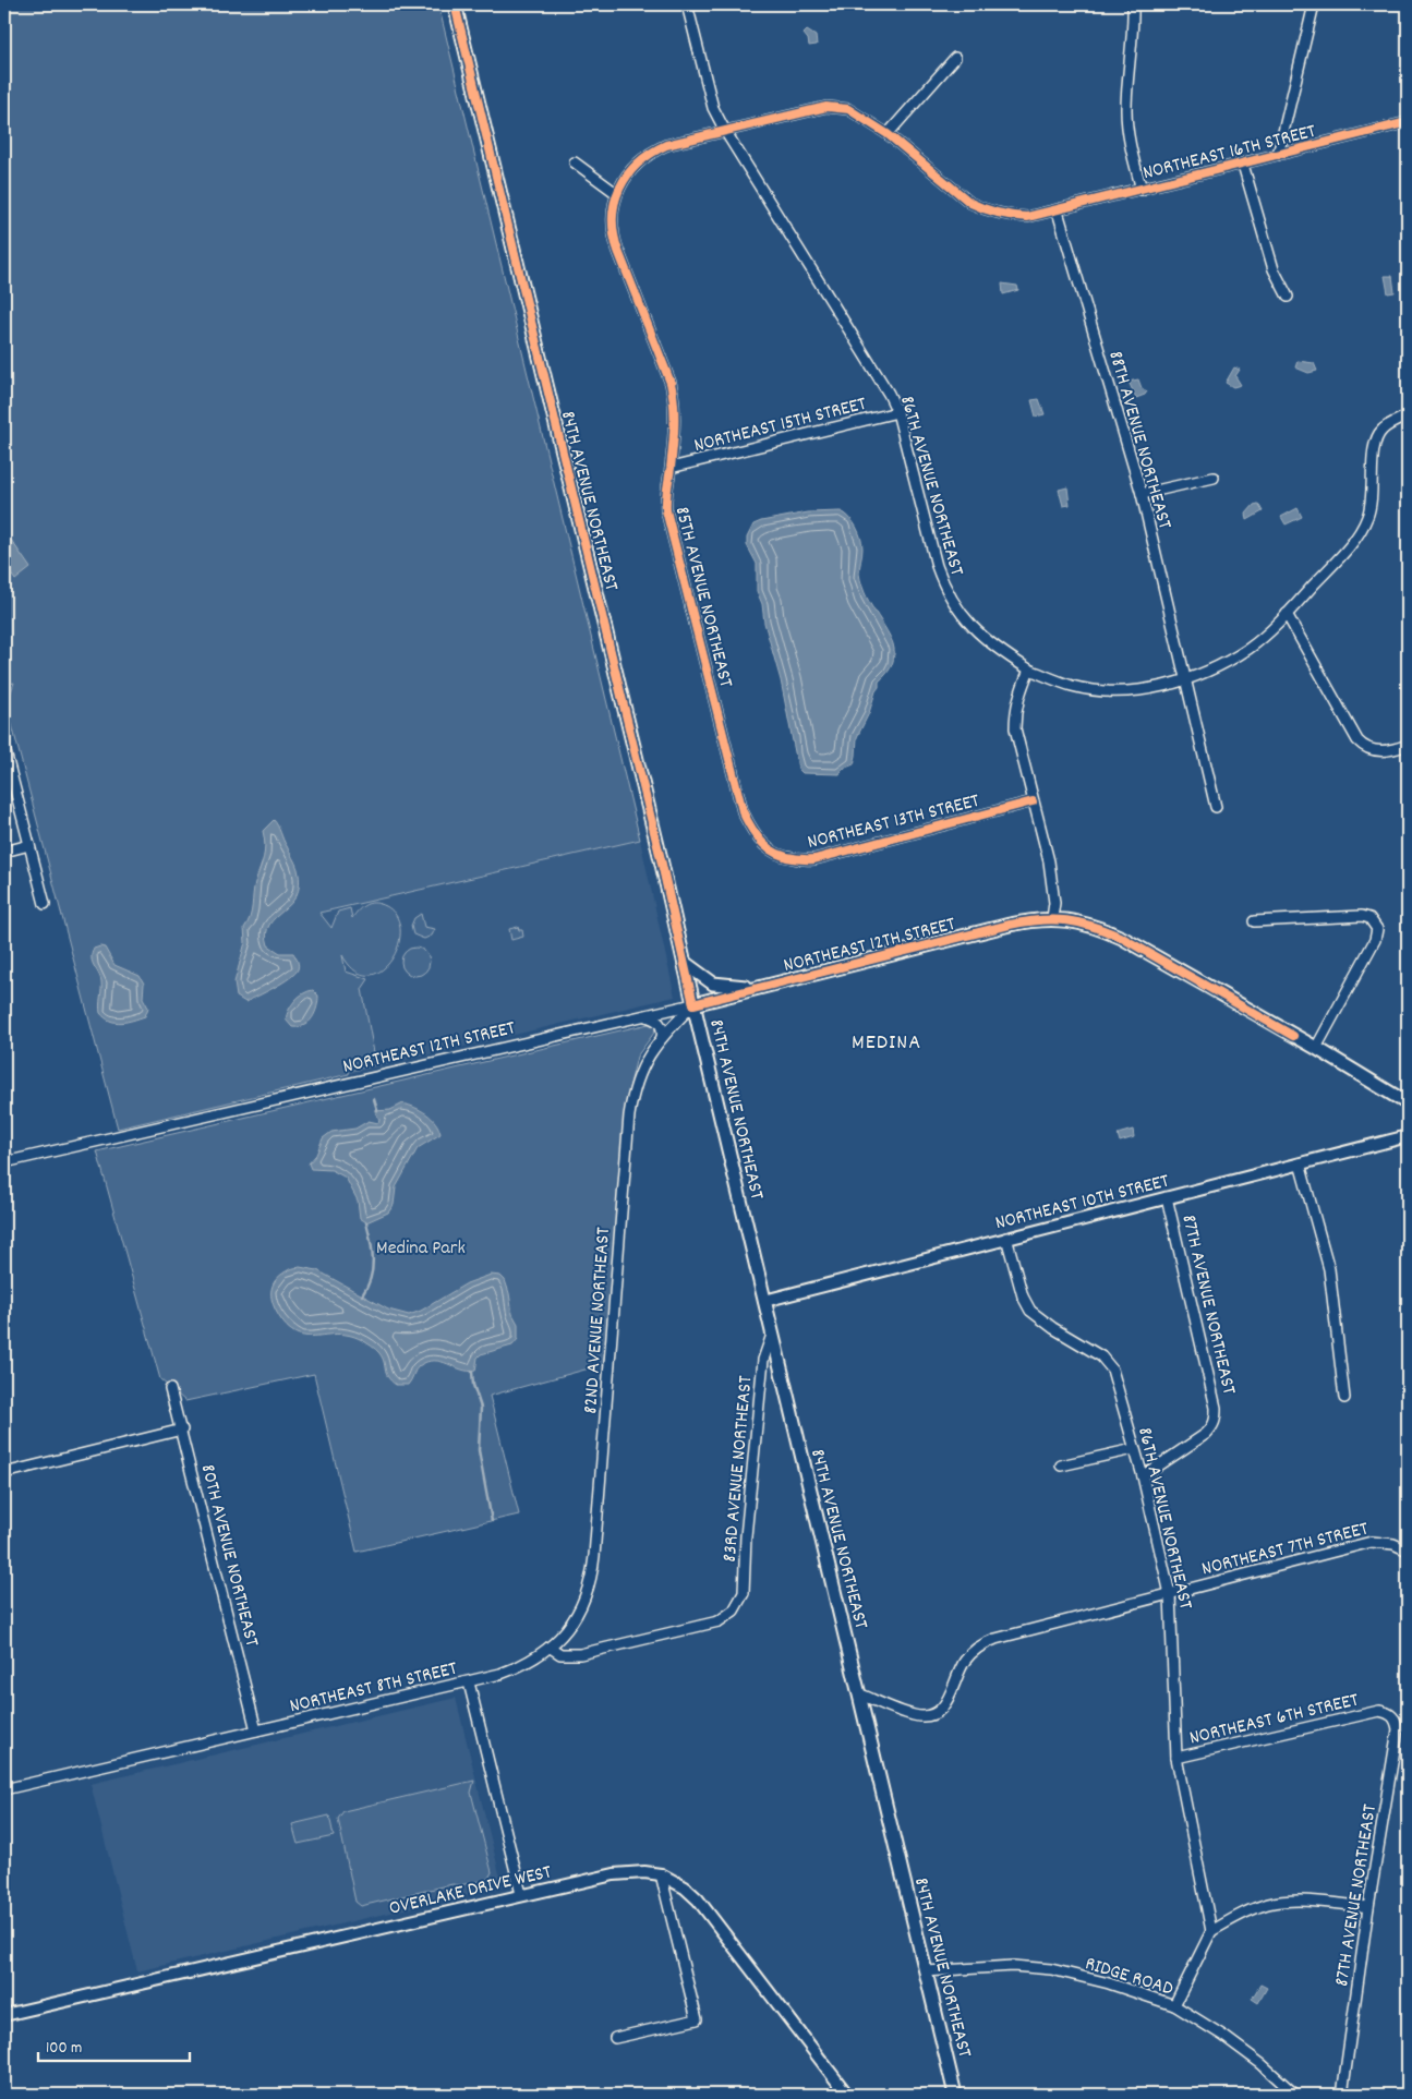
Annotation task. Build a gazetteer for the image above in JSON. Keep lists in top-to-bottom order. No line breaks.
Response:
{"streets":{"main road":["84TH AVENUE NORTHEAST","NORTHEAST 12TH STREET"],"street":["NORTHEAST 16TH STREET","NORTHEAST 15TH STREET","88TH AVENUE NORTHEAST","86TH AVENUE NORTHEAST","85TH AVENUE NORTHEAST","NORTHEAST 13TH STREET","NORTHEAST 10TH STREET","87TH AVENUE NORTHEAST","82ND AVENUE NORTHEAST","83RD AVENUE NORTHEAST","NORTHEAST 7TH STREET","80TH AVENUE NORTHEAST","NORTHEAST 8TH STREET","NORTHEAST 6TH STREET","OVERLAKE DRIVE WEST","RIDGE ROAD"]},"crossings":[["NORTHEAST 16TH STREET","88TH AVENUE NORTHEAST"],["NORTHEAST 16TH STREET","86TH AVENUE NORTHEAST"],["NORTHEAST 16TH STREET","85TH AVENUE NORTHEAST"],["NORTHEAST 15TH STREET","86TH AVENUE NORTHEAST"],["NORTHEAST 15TH STREET","85TH AVENUE NORTHEAST"],["88TH AVENUE NORTHEAST","86TH AVENUE NORTHEAST"],["86TH AVENUE NORTHEAST","NORTHEAST 10TH STREET"],["86TH AVENUE NORTHEAST","87TH AVENUE NORTHEAST"],["86TH AVENUE NORTHEAST","NORTHEAST 7TH STREET"],["86TH AVENUE NORTHEAST","NORTHEAST 6TH STREET"],["84TH AVENUE NORTHEAST","NORTHEAST 12TH STREET"],["84TH AVENUE NORTHEAST","NORTHEAST 10TH STREET"],["84TH AVENUE NORTHEAST","82ND AVENUE NORTHEAST"],["84TH AVENUE NORTHEAST","83RD AVENUE NORTHEAST"],["84TH AVENUE NORTHEAST","NORTHEAST 7TH STREET"],["84TH AVENUE NORTHEAST","RIDGE ROAD"],["85TH AVENUE NORTHEAST","NORTHEAST 13TH STREET"],["NORTHEAST 12TH STREET","82ND AVENUE NORTHEAST"],["NORTHEAST 10TH STREET","87TH AVENUE NORTHEAST"],["87TH AVENUE NORTHEAST","NORTHEAST 6TH STREET"],["82ND AVENUE NORTHEAST","83RD AVENUE NORTHEAST"],["82ND AVENUE NORTHEAST","NORTHEAST 8TH STREET"],["83RD AVENUE NORTHEAST","NORTHEAST 8TH STREET"],["80TH AVENUE NORTHEAST","NORTHEAST 8TH STREET"]],"districts":["MEDINA"],"parks":["Medina Park"],"scale_bar":"100 m"}
